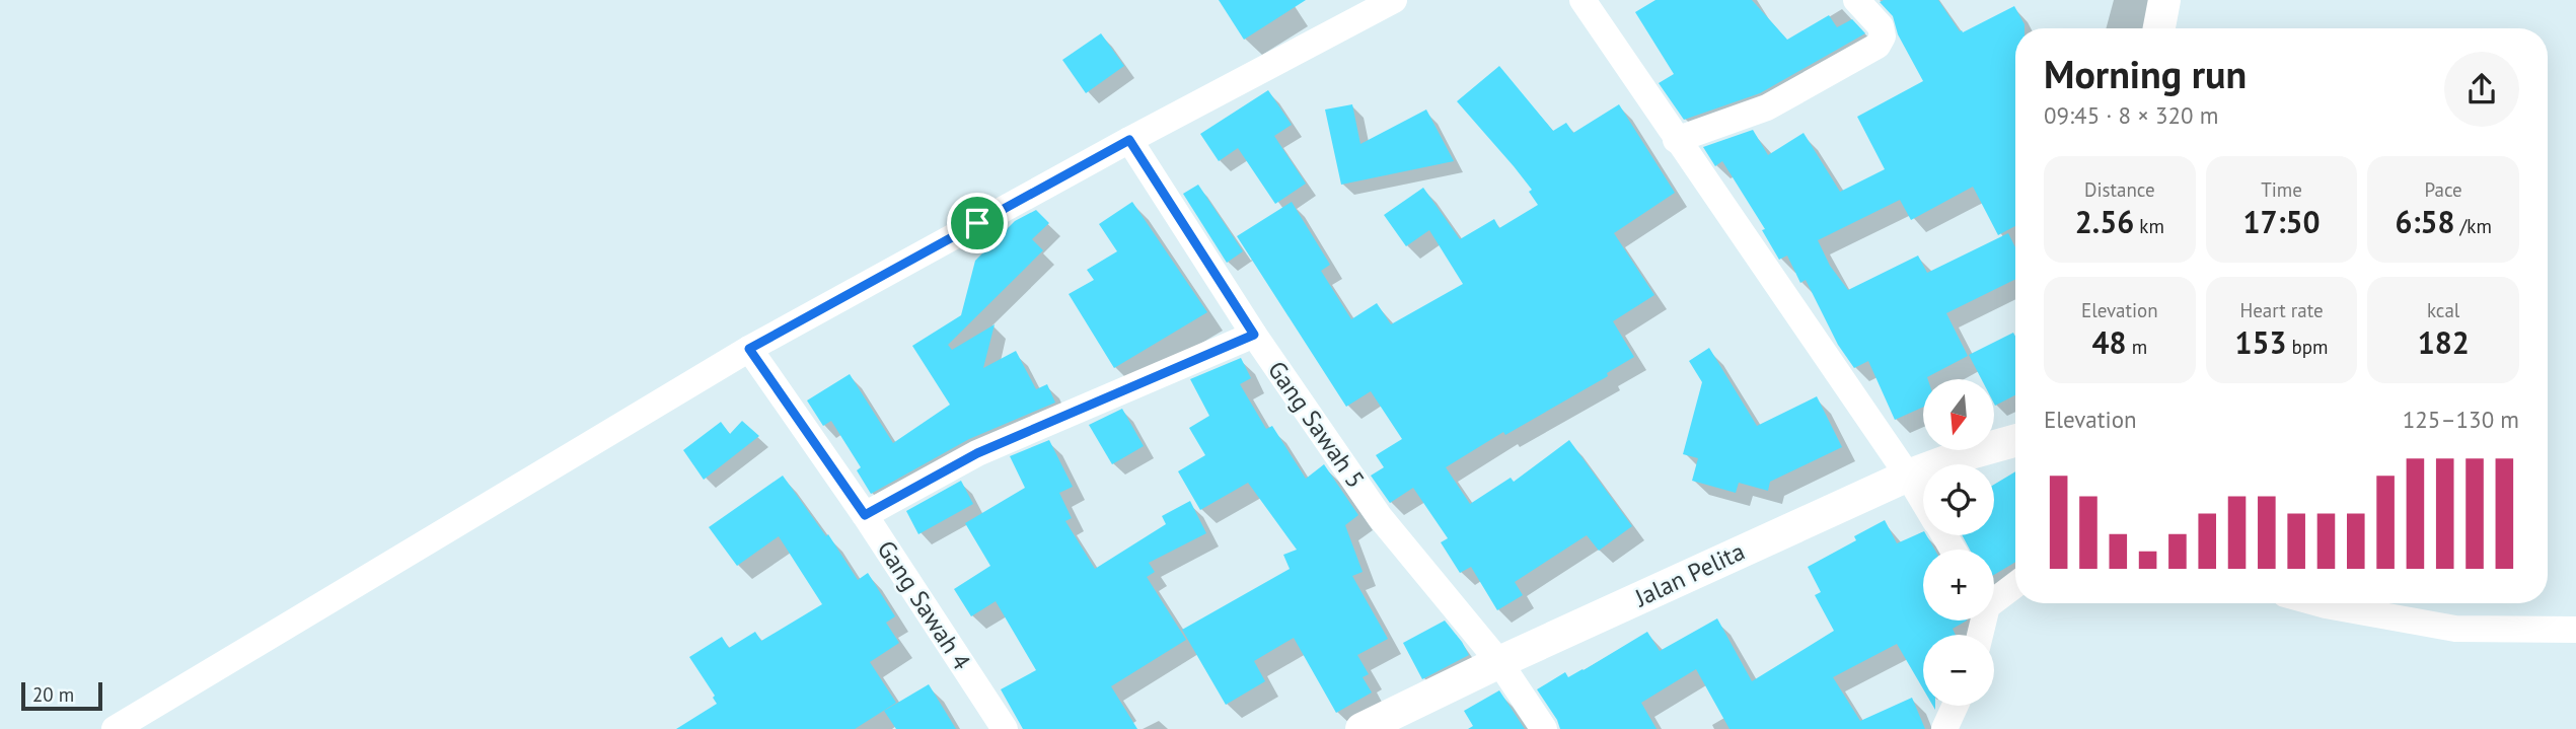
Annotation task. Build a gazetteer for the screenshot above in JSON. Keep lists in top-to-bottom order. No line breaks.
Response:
{"streets":{"street":["Gang Sawah 5","Jalan Pelita","Gang Sawah 4"]},"crossings":[["Gang Sawah 5","Jalan Pelita"]],"scale_bar":"20 m","north":"bottom","page":{"heading":["Morning run","09:45 · 8 × 320 m"],"stats":[["Distance","2.56 km"],["Time","17:50"],["Pace","6:58 /km"],["Elevation","48 m"],["Heart rate","153 bpm"],["kcal","182"]],"map_buttons":["+","−"],"chart":["Elevation","125–130 m"],"scale":"20 m"}}
